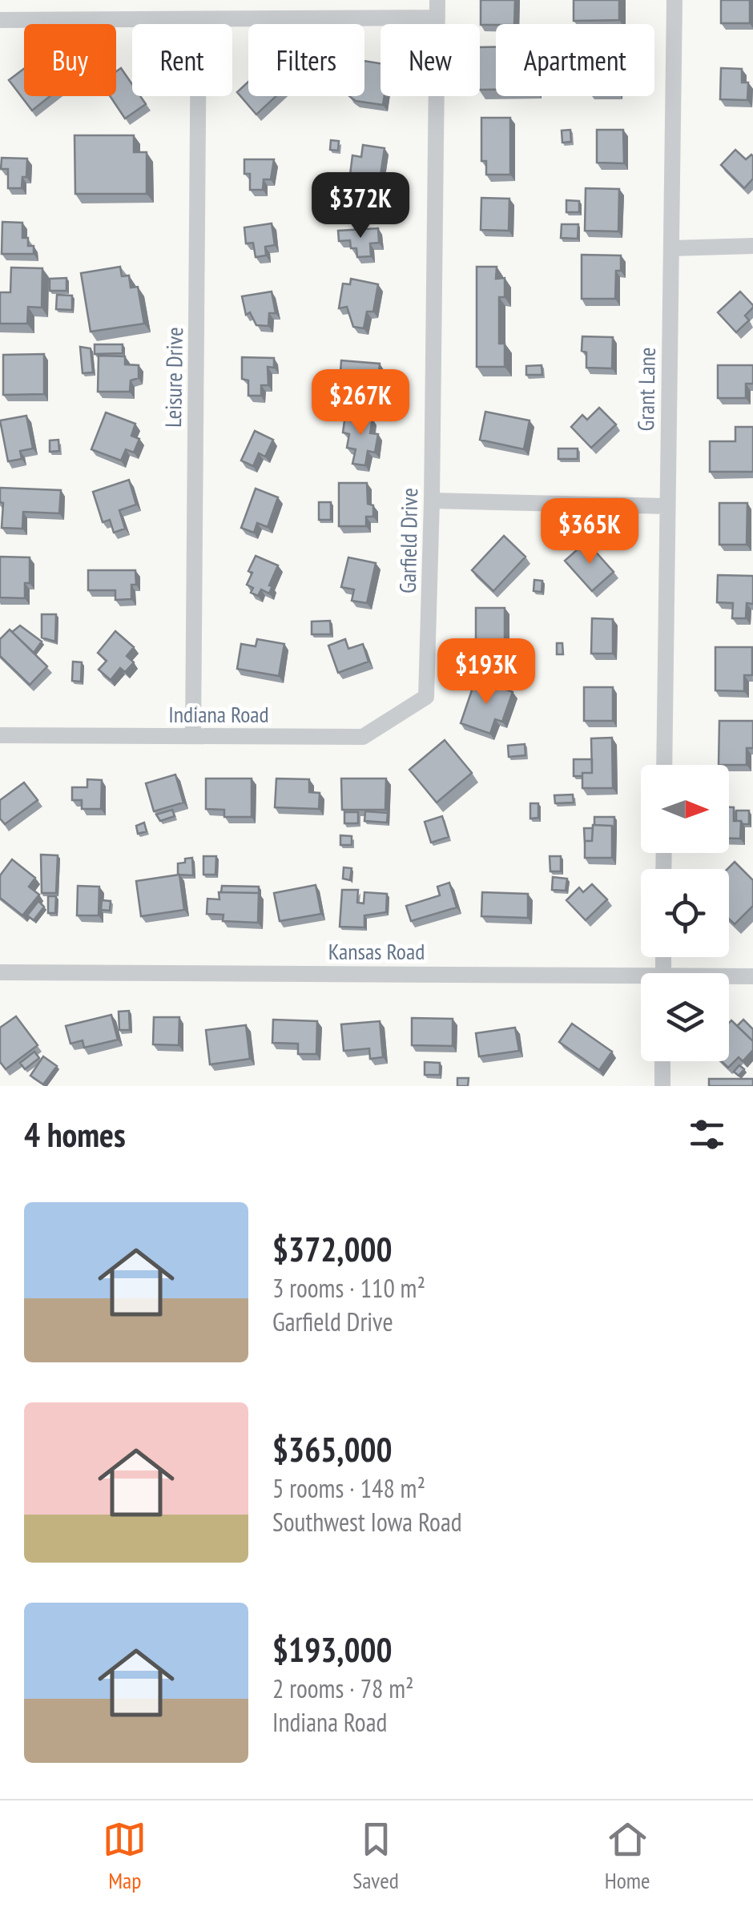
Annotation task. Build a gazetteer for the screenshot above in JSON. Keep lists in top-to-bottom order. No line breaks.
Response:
{"streets":{"street":["Leisure Drive","Grant Lane","Garfield Drive","Indiana Road","Kansas Road"]},"crossings":[["Leisure Drive","Indiana Road"],["Garfield Drive","Indiana Road"]],"north":"right","page":{"chip":["Buy","Rent","Filters","New","Apartment"],"price":["$372K","$267K","$365K","$193K"],"heading":"4 homes","list":[{"name":"$372,000","note":"3 rooms · 110 m² · Garfield Drive"},{"name":"$365,000","note":"5 rooms · 148 m² · Southwest Iowa Road"},{"name":"$193,000","note":"2 rooms · 78 m² · Indiana Road"}],"tabs":["Map","Saved","Home"]}}
